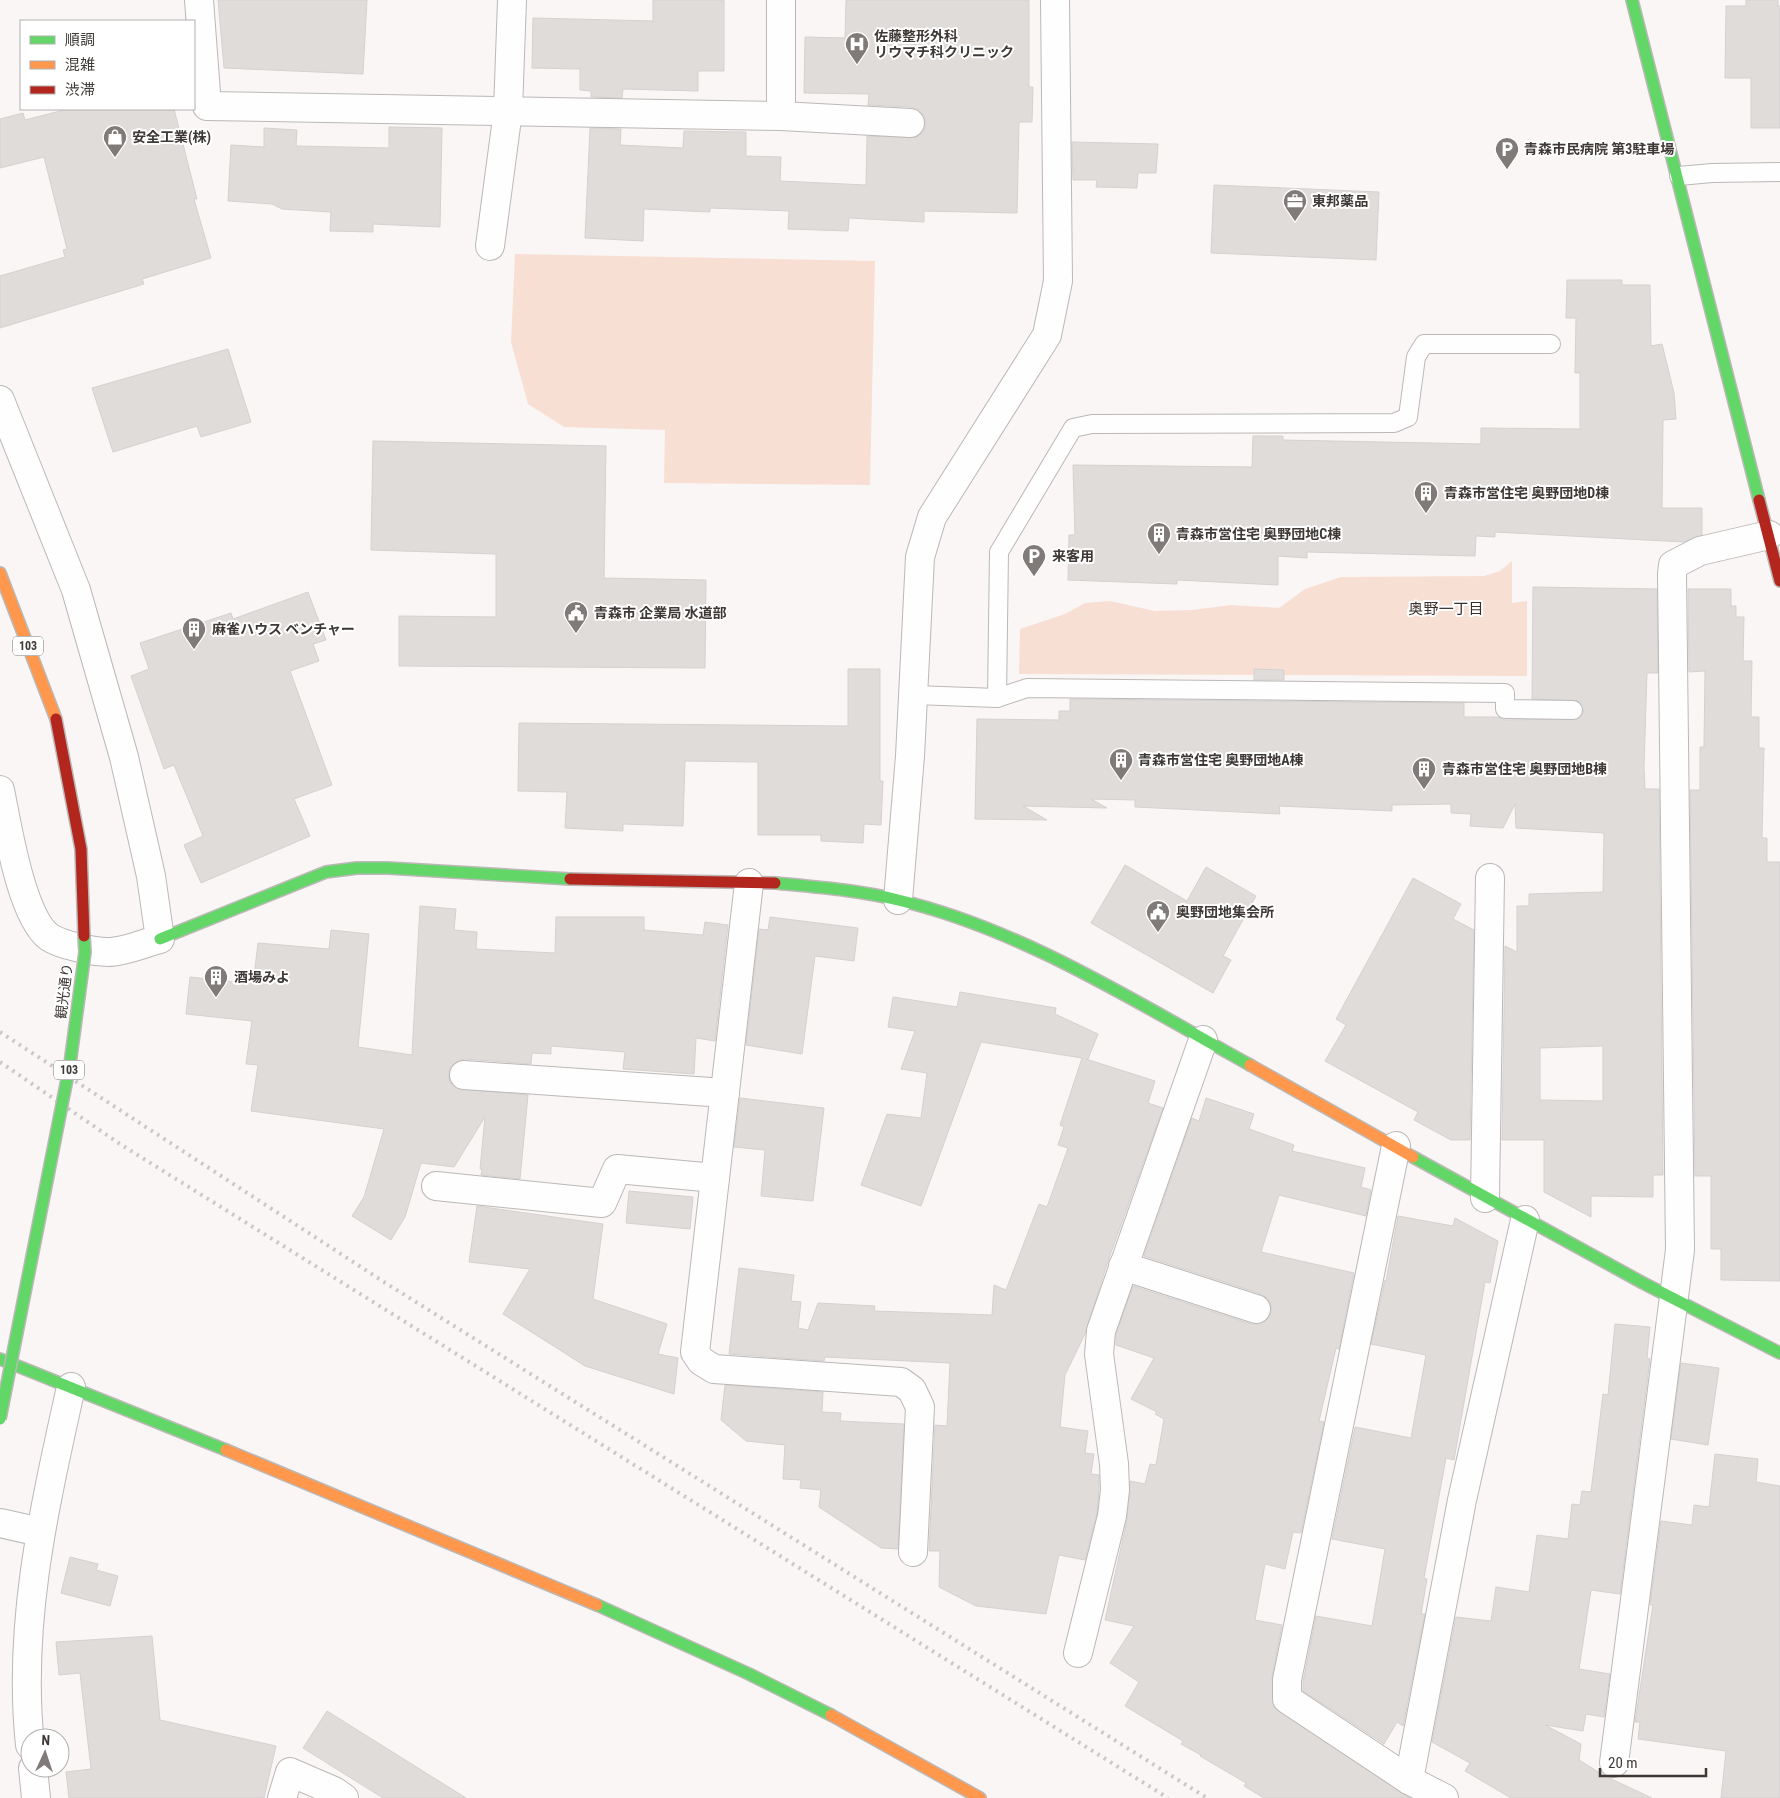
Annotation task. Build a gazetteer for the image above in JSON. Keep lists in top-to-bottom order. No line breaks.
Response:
{"streets":{"main road":["103","観光通り"]},"districts":["奥野一丁目"],"places":{"hospital":["佐藤整形外科 リウマチ科クリニック"],"shop":["安全工業(株)"],"parking":["青森市民病院 第3駐車場","来客用"],"office":["東邦薬品"],"building":["青森市営住宅 奥野団地D棟","青森市営住宅 奥野団地C棟","麻雀ハウス ベンチャー","青森市営住宅 奥野団地A棟","青森市営住宅 奥野団地B棟","酒場みよ"],"public building":["青森市 企業局 水道部","奥野団地集会所"]},"legend":["順調","混雑","渋滞"],"scale_bar":"20 m","north":"top"}
